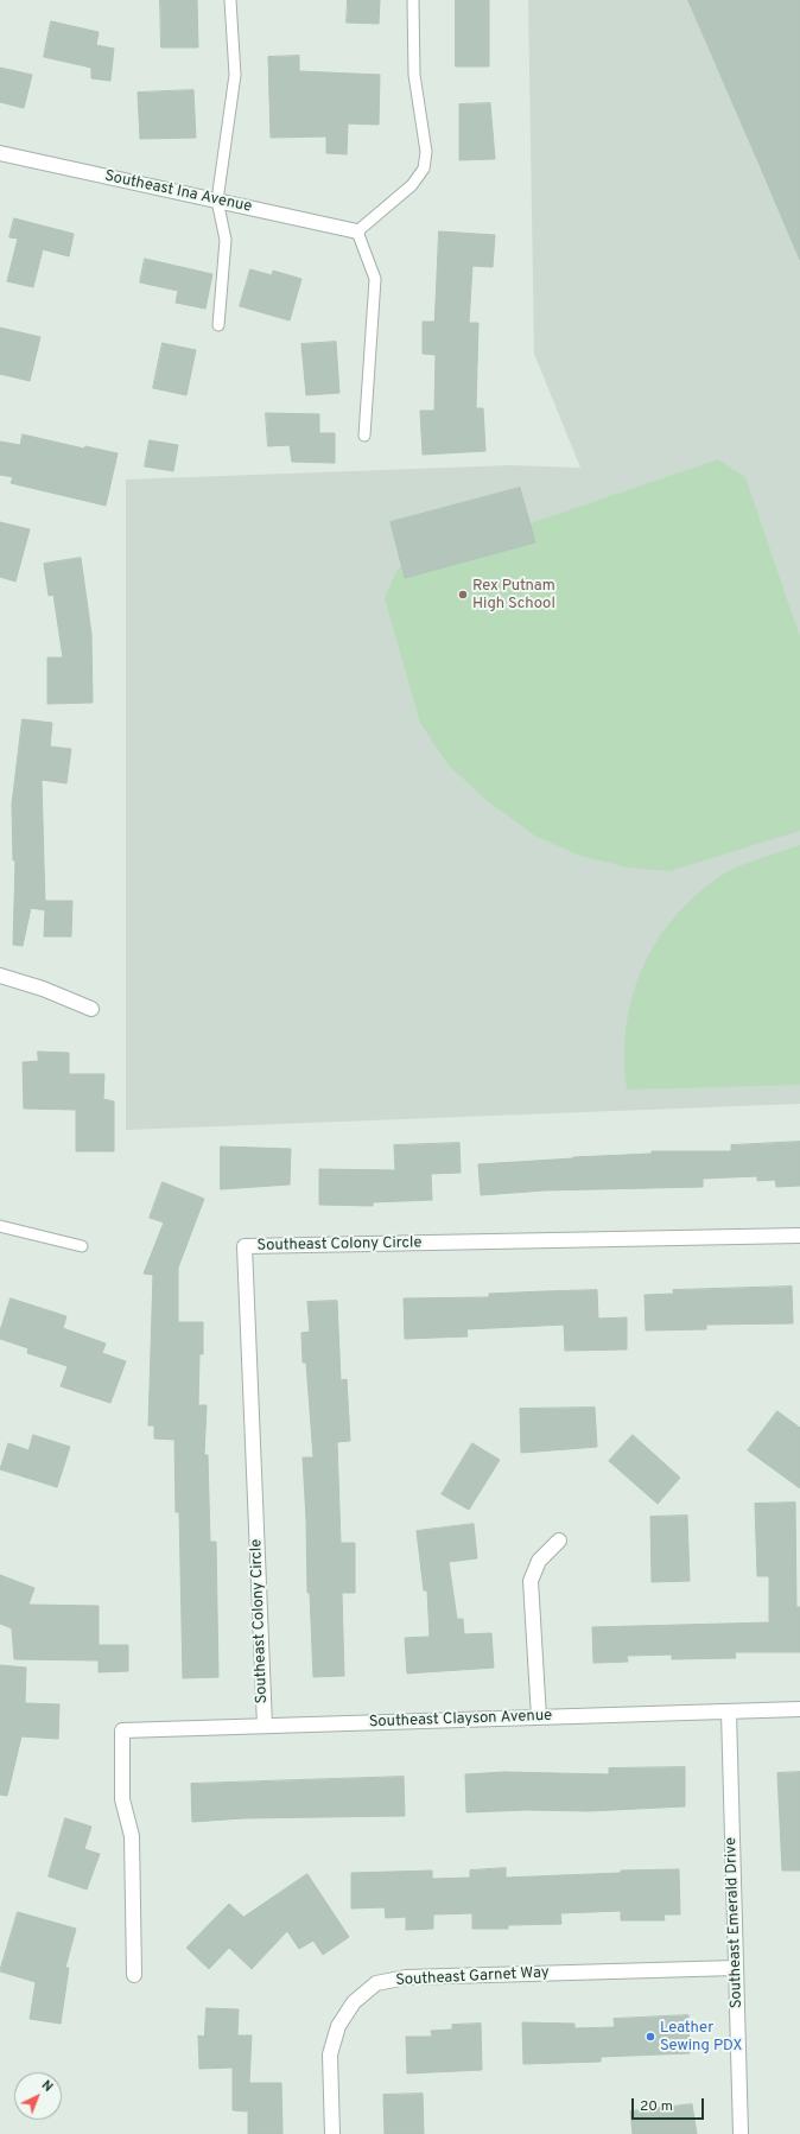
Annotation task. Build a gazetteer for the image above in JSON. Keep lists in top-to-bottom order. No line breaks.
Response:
{"streets":{"street":["Southeast Ina Avenue","Southeast Colony Circle","Southeast Clayson Avenue","Southeast Emerald Drive","Southeast Garnet Way"]},"crossings":[["Southeast Colony Circle","Southeast Clayson Avenue"],["Southeast Clayson Avenue","Southeast Emerald Drive"],["Southeast Emerald Drive","Southeast Garnet Way"]],"places":["Rex Putnam High School","Leather Sewing PDX"],"scale_bar":"20 m","north":"top right"}
